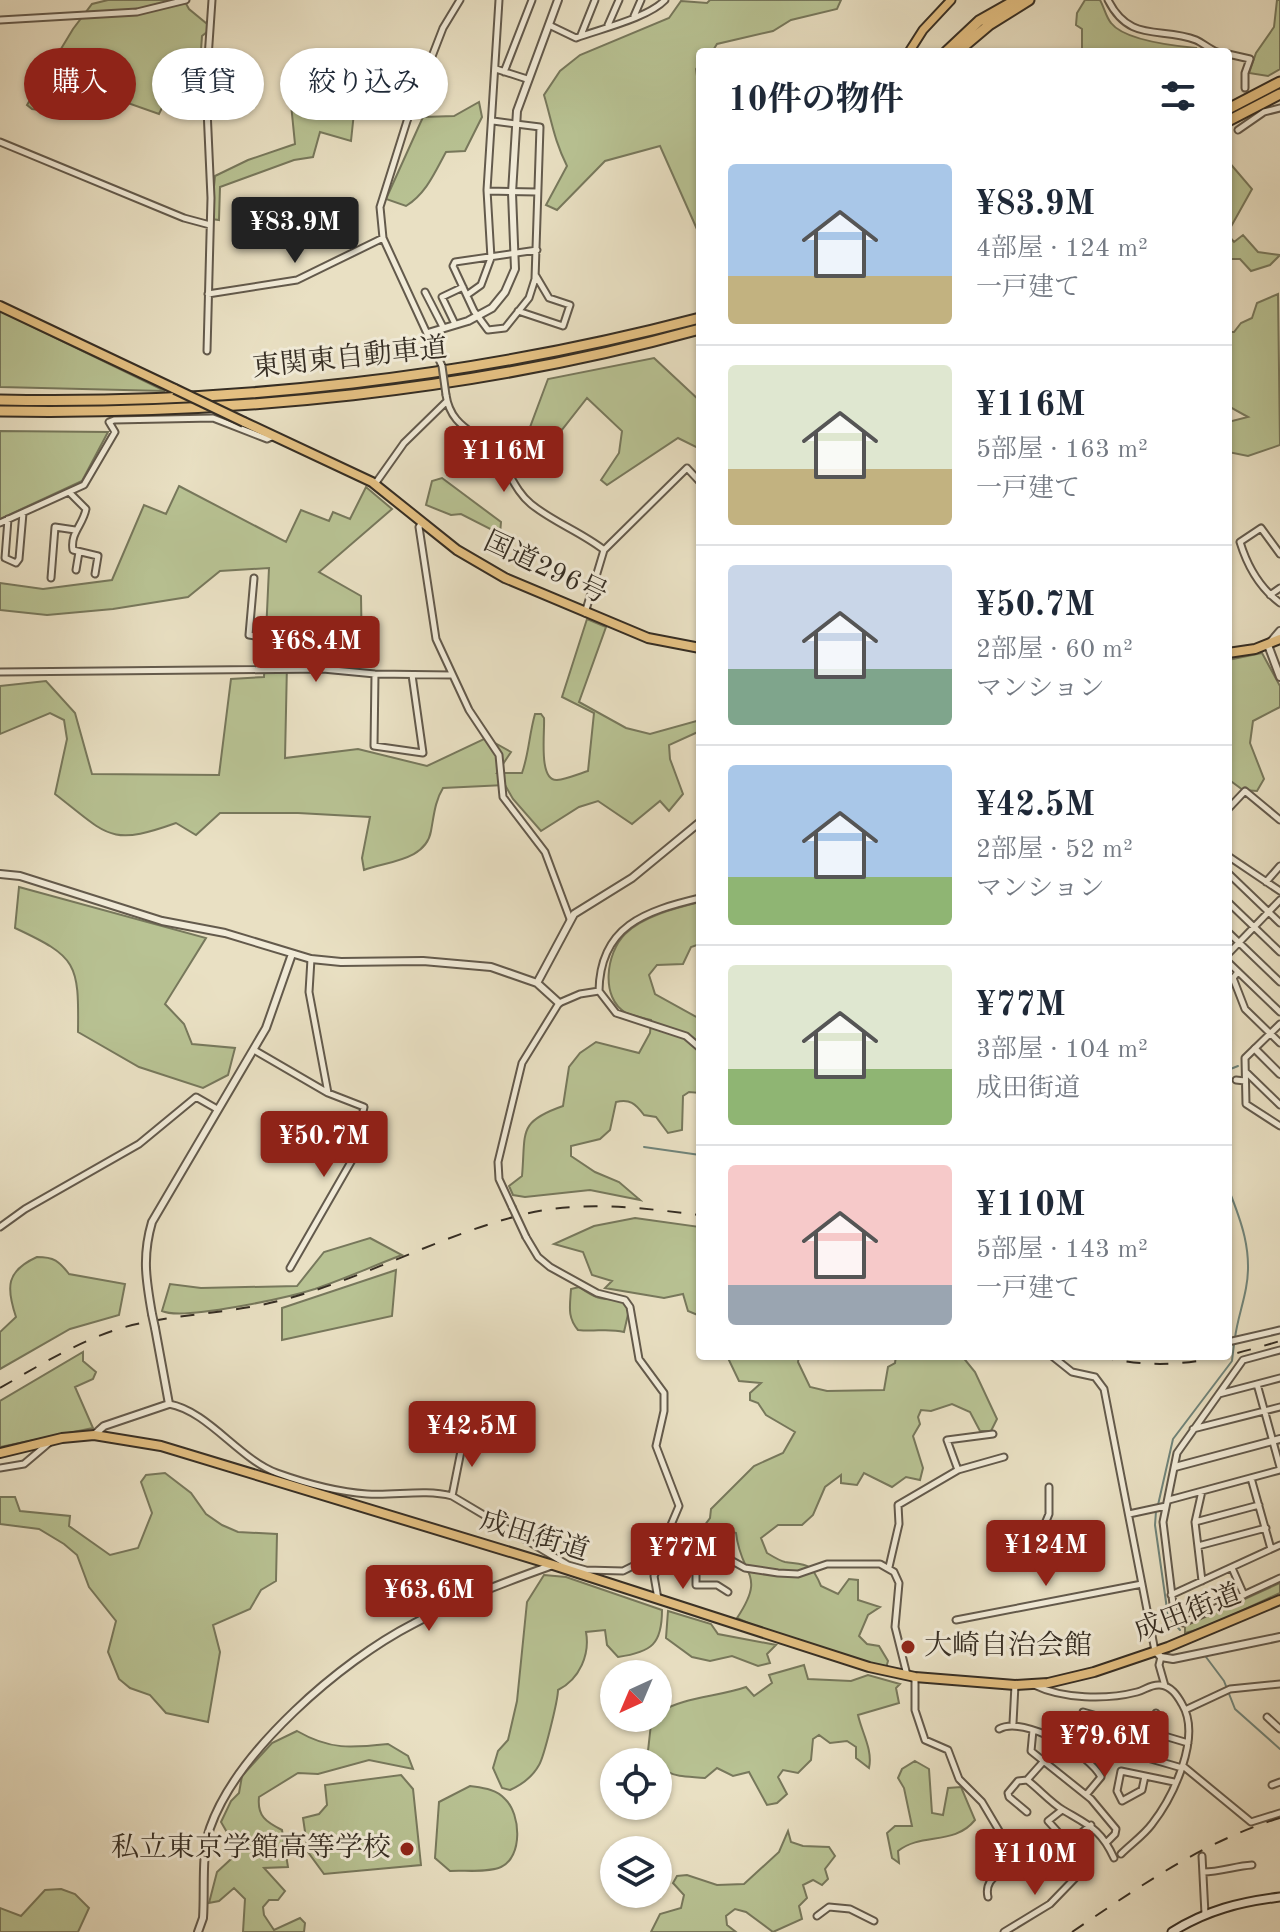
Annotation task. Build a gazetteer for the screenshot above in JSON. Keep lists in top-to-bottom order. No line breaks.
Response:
{"streets":{"highway":["東関東自動車道","国道296号","成田街道"]},"places":["大崎自治会館","私立東京学館高等学校"],"north":"bottom left","page":{"chip":["購入","賃貸","絞り込み"],"heading":"10件の物件","list":[{"name":"¥83.9M","note":"4部屋 · 124 m² · 一戸建て"},{"name":"¥116M","note":"5部屋 · 163 m² · 一戸建て"},{"name":"¥50.7M","note":"2部屋 · 60 m² · マンション"},{"name":"¥42.5M","note":"2部屋 · 52 m² · マンション"},{"name":"¥77M","note":"3部屋 · 104 m² · 成田街道"},{"name":"¥110M","note":"5部屋 · 143 m² · 一戸建て"}],"price":["¥83.9M","¥116M","¥68.4M","¥50.7M","¥42.5M","¥124M","¥77M","¥63.6M","¥79.6M","¥110M"]}}
